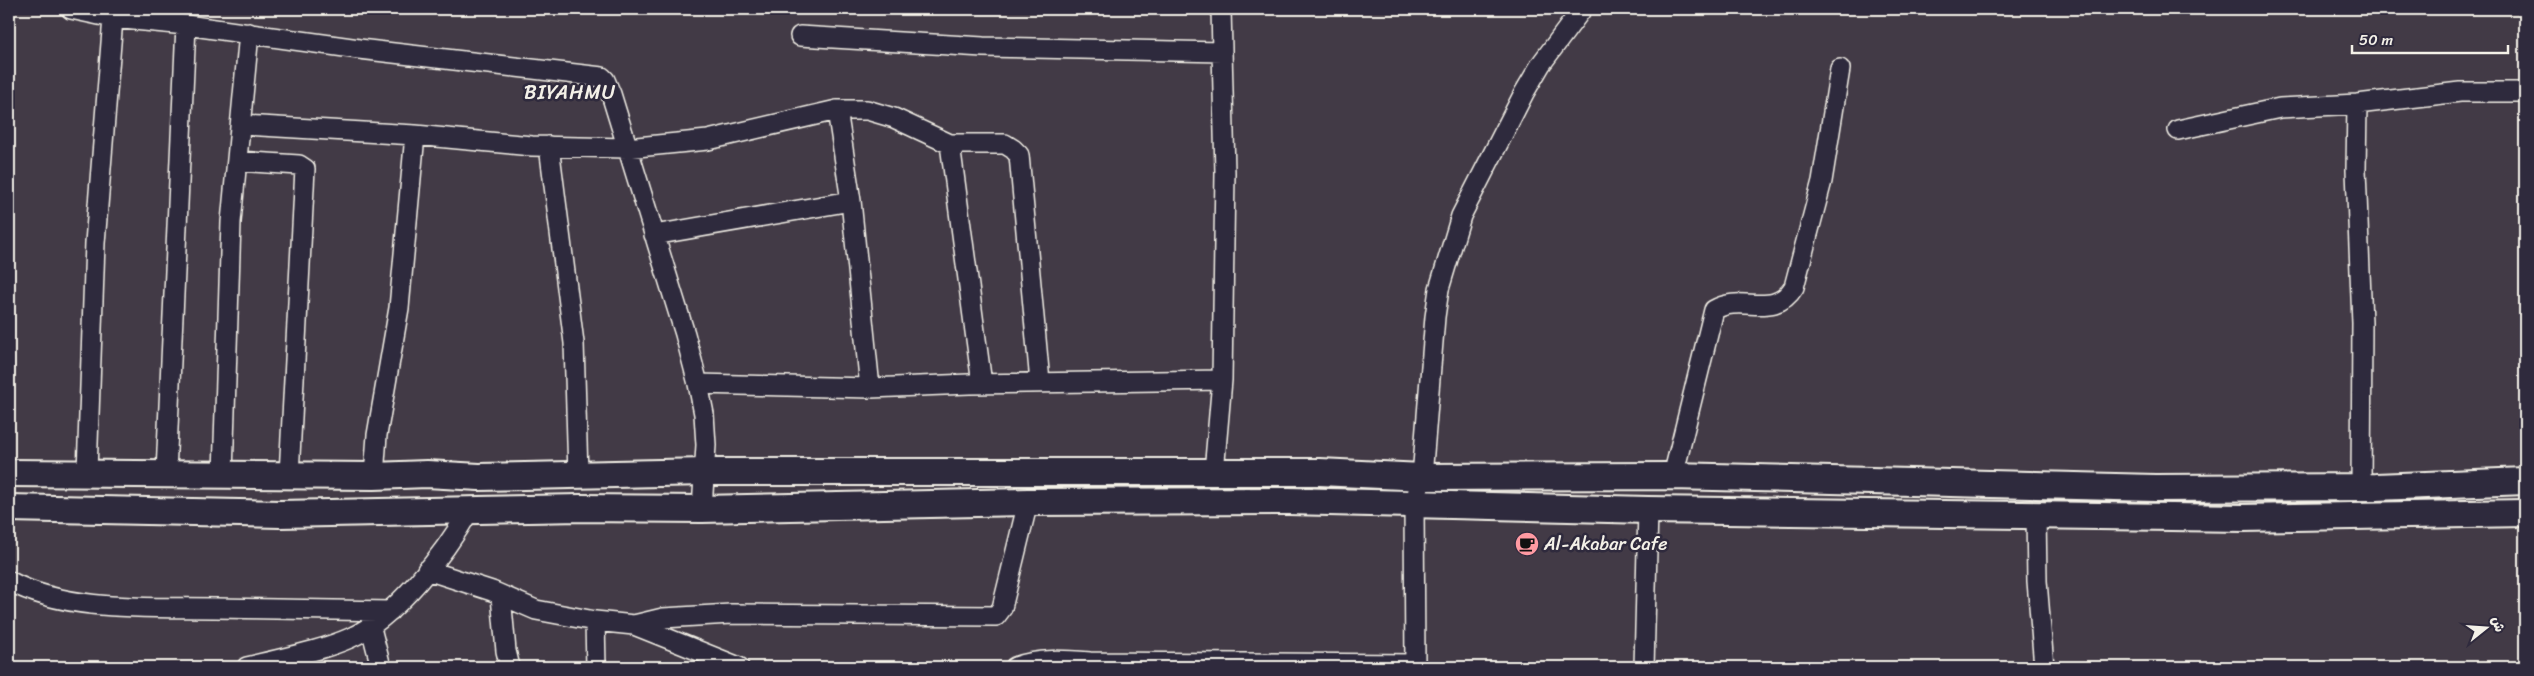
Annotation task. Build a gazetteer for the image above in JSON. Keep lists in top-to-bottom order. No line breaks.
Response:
{"districts":["BIYAHMU"],"places":{"cafe":["Al-Akabar Cafe"]},"scale_bar":"50 m","north":"right"}
